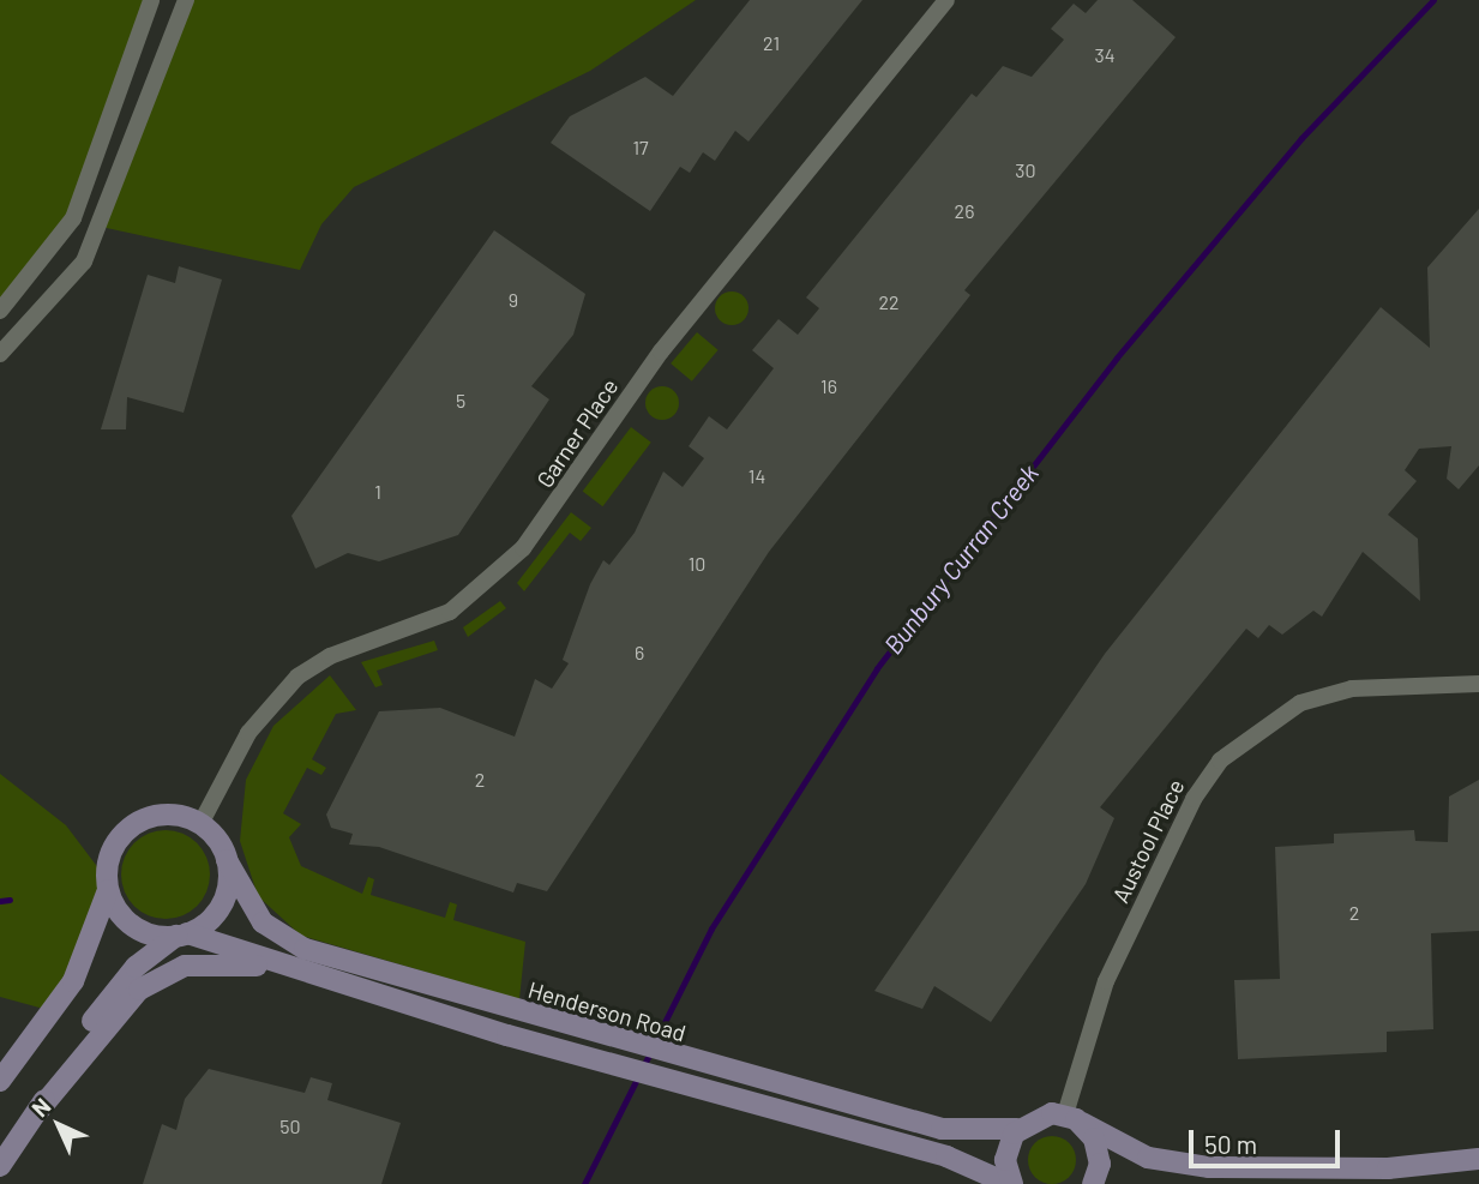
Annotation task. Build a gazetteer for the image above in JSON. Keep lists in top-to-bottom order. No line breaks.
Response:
{"streets":{"main road":["Henderson Road"],"street":["Garner Place","Austool Place"]},"crossings":[["Garner Place","Henderson Road"],["Austool Place","Henderson Road"]],"water":["Bunbury Curran Creek"],"house_numbers":["21","34","17","30","26","9","22","16","5","14","1","10","6","2","2","50"],"scale_bar":"50 m","north":"top left"}
